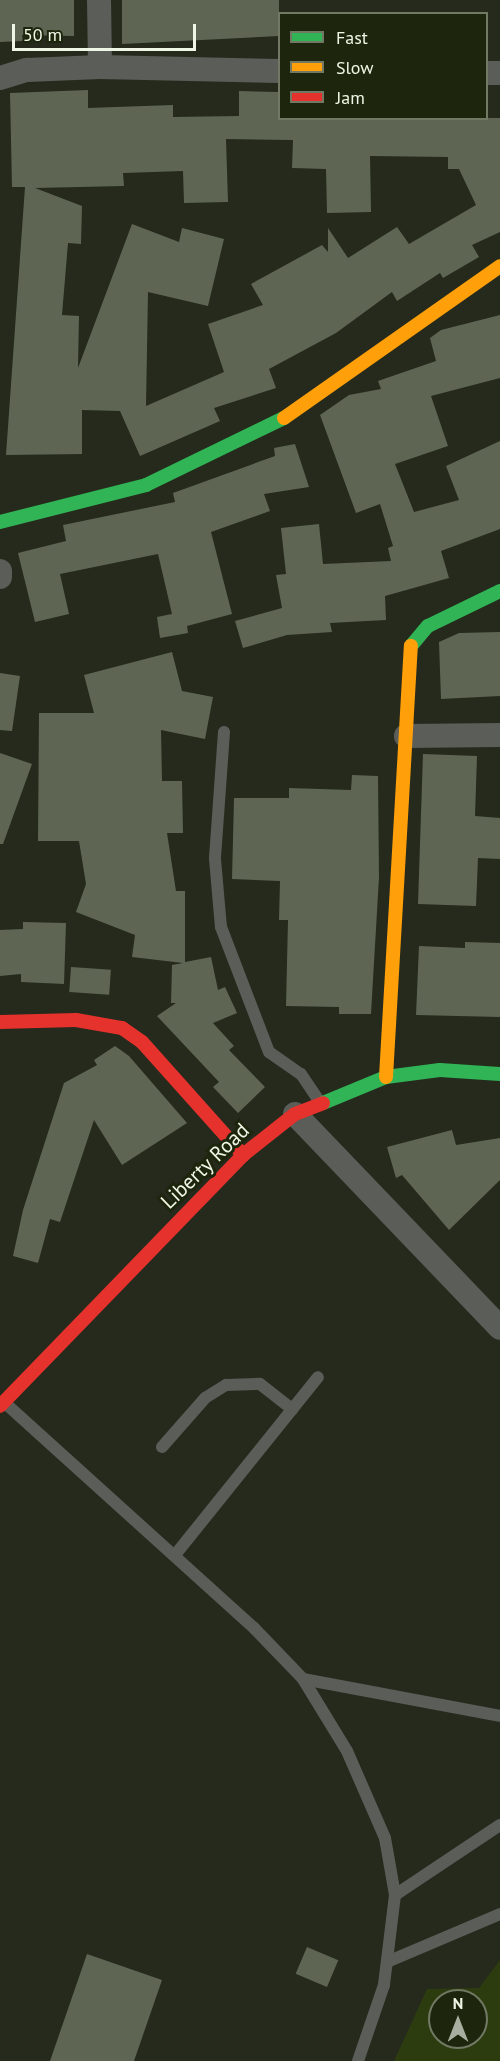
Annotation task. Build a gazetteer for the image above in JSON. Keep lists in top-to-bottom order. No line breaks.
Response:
{"streets":{"street":["Liberty Road"]},"legend":["Fast","Slow","Jam"],"scale_bar":"50 m","north":"top"}
